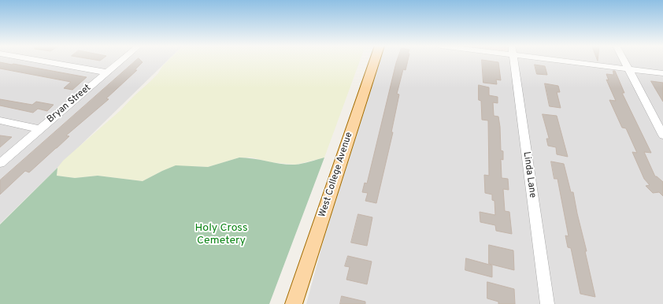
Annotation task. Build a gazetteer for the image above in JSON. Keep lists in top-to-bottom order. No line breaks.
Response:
{"streets":{"main road":["West College Avenue"],"street":["Bryan Street","Linda Lane"]},"parks":["Holy Cross Cemetery"]}
